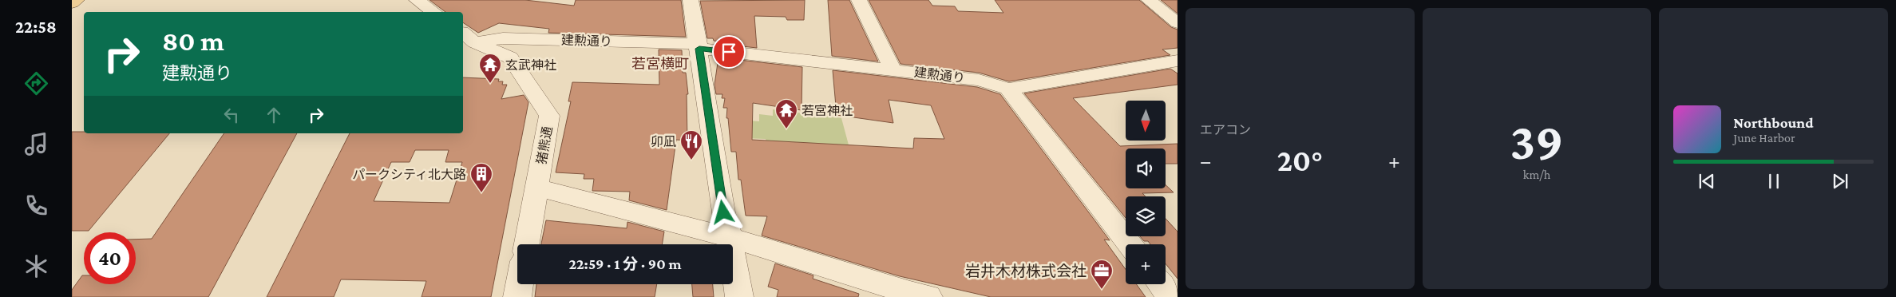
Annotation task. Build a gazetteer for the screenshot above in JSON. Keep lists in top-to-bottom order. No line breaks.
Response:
{"streets":{"street":["建勲通り","猪熊通"]},"crossings":[["建勲通り","猪熊通"]],"districts":["若宮横町"],"places":{"temple":["玄武神社","若宮神社"],"restaurant":["卯凪"],"building":["パークシティ北大路"],"office":["岩井木材株式会社"]},"north":"bottom","page":{"tabs":"22:58","tile":["エアコン",["39","km/h"]],"turn":["80 m","建勲通り"],"map_buttons":"+","song":["Northbound","June Harbor"],"heat":["−","20°","+"],"limit":"40","trip":"22:59 · 1 分 · 90 m"}}
